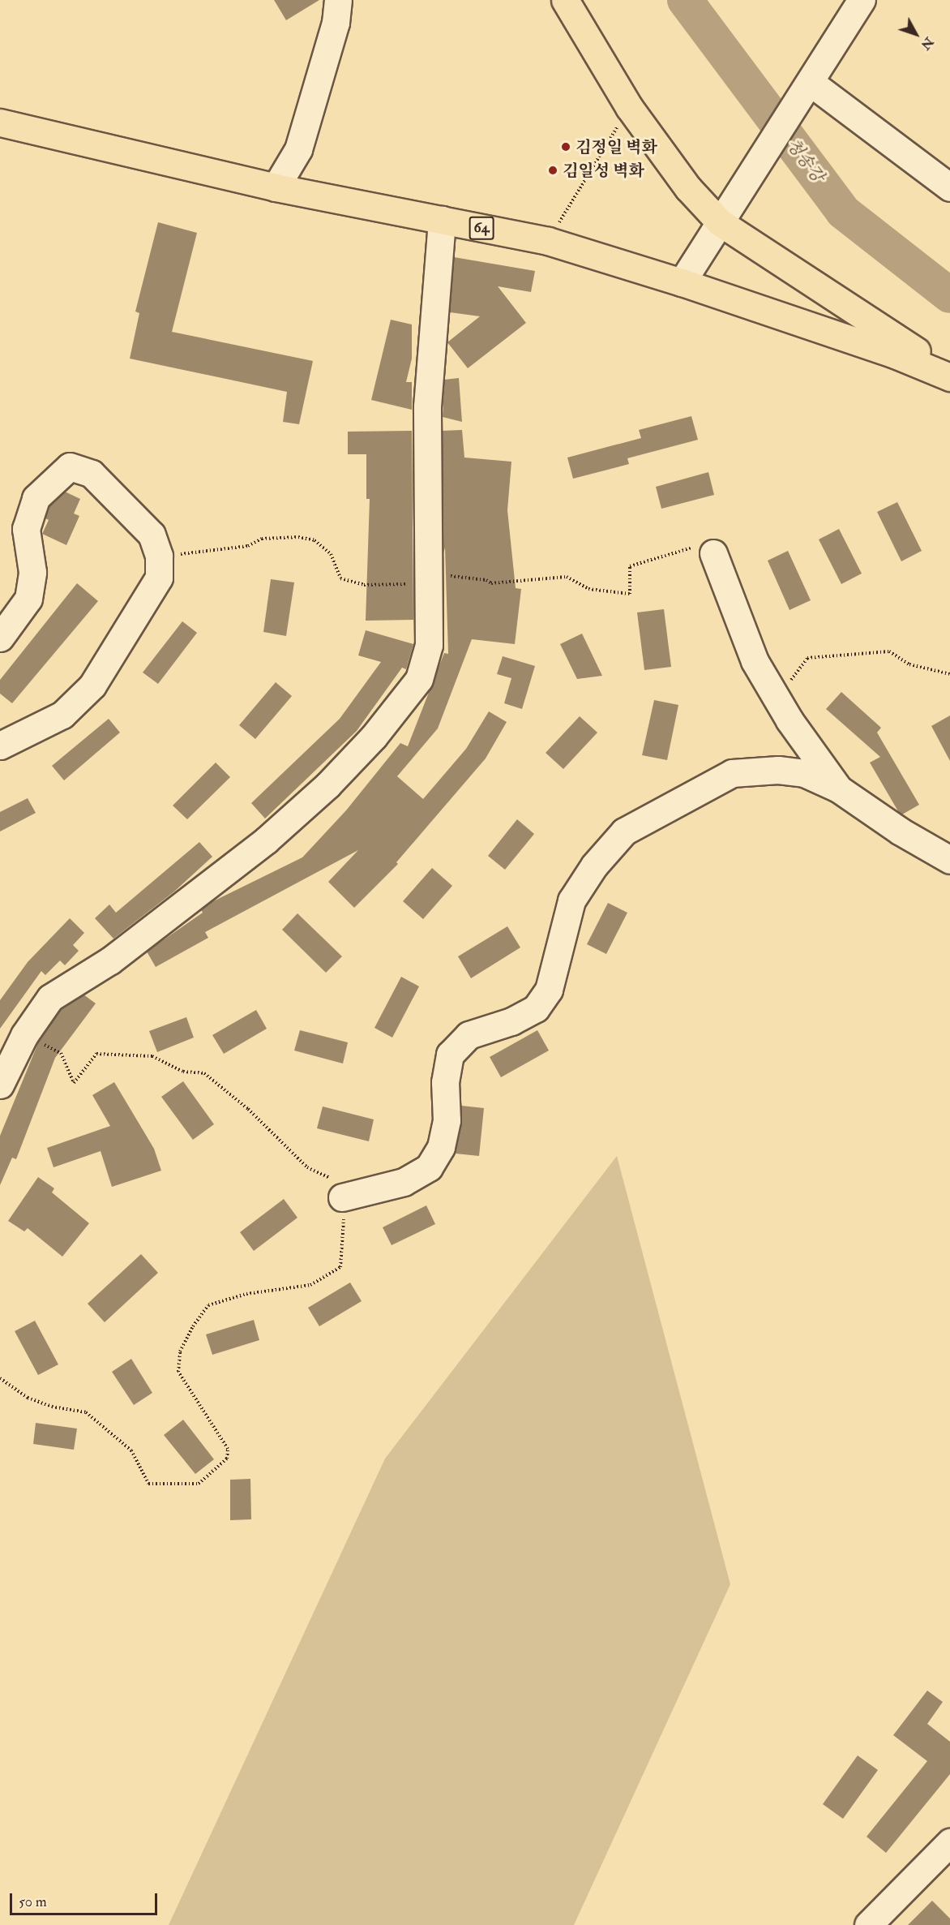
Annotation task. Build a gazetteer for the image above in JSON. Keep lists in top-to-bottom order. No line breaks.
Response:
{"streets":{"main road":["64"]},"water":["청송강"],"places":["김정일 벽화","김일성 벽화"],"scale_bar":"50 m","north":"bottom right"}
